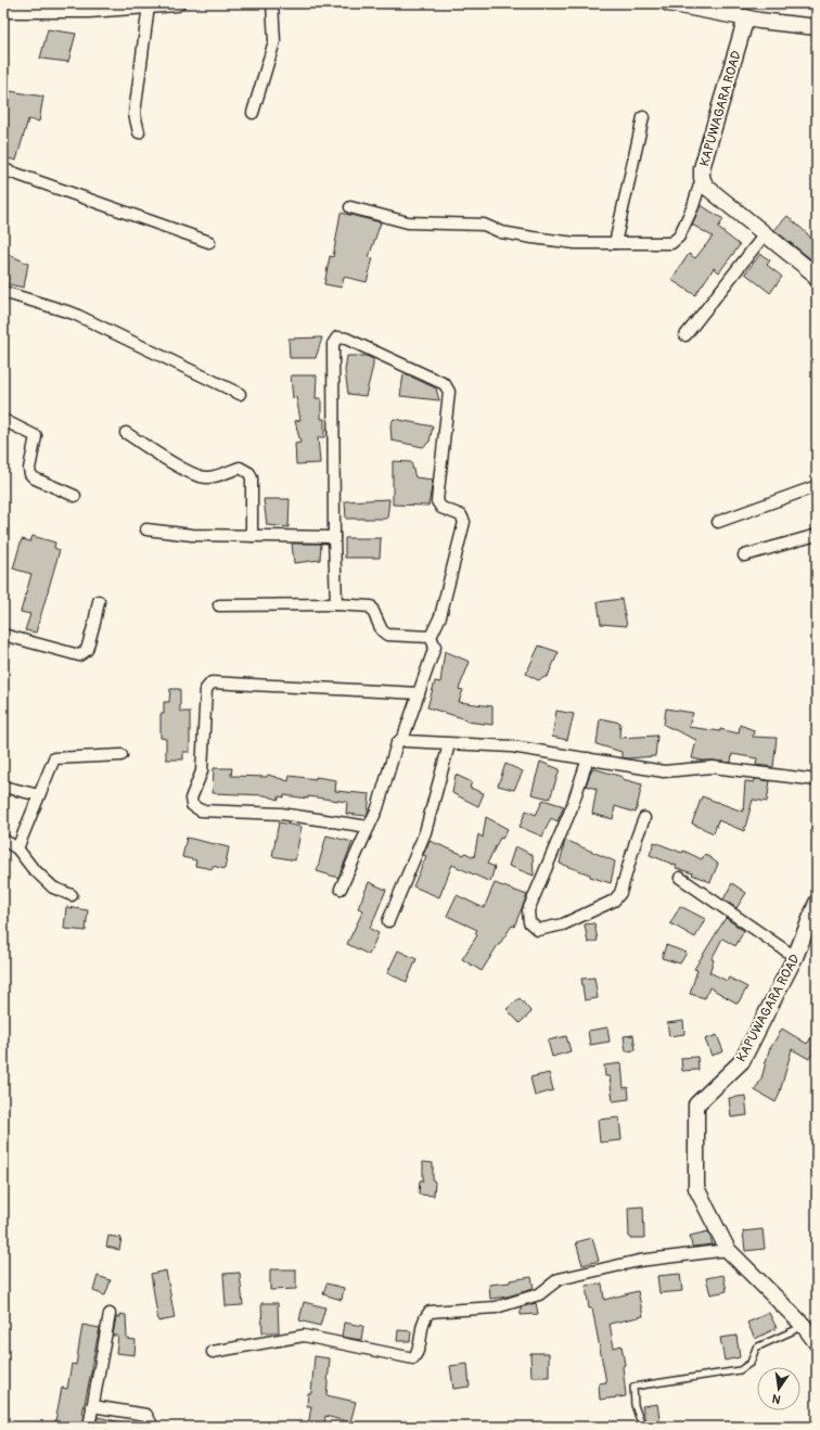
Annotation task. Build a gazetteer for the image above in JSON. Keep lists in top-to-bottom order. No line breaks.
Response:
{"streets":{"street":["KAPUWAGARA ROAD"]},"north":"bottom"}
